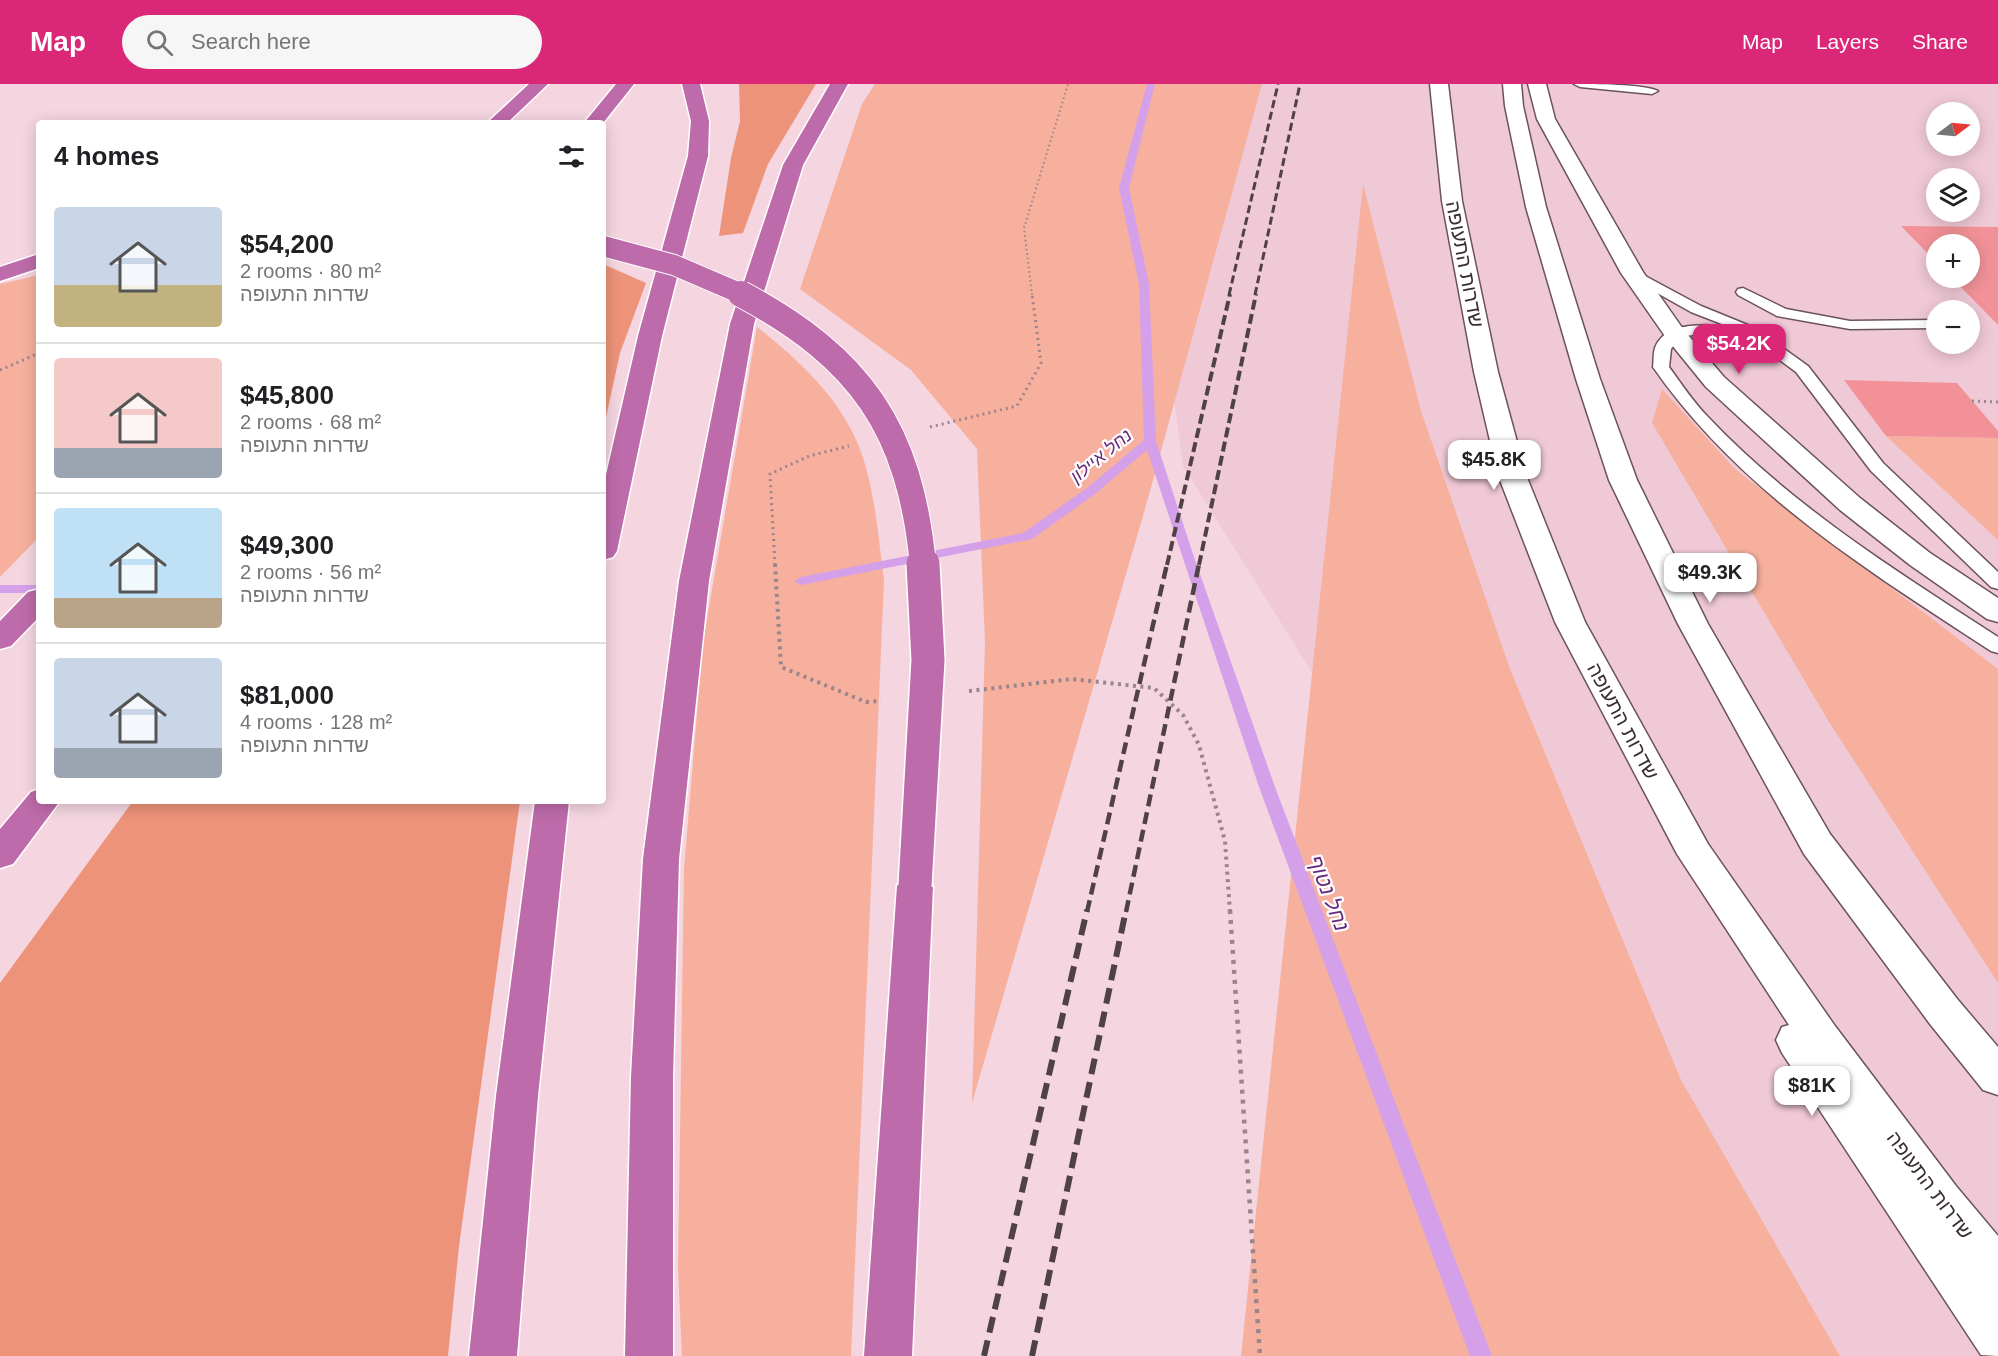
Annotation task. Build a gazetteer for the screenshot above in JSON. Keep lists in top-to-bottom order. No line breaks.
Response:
{"streets":{"main road":["שדרות התעופה"]},"water":["נחל איילון","נחל נטוף"],"north":"right","page":{"header":"Map","search":"Search here","nav":["Map","Layers","Share"],"map_buttons":["+","−"],"heading":"4 homes","list":[{"name":"$54,200","note":"2 rooms · 80 m² · שדרות התעופה"},{"name":"$45,800","note":"2 rooms · 68 m² · שדרות התעופה"},{"name":"$49,300","note":"2 rooms · 56 m² · שדרות התעופה"},{"name":"$81,000","note":"4 rooms · 128 m² · שדרות התעופה"}],"price":["$54.2K","$45.8K","$49.3K","$81K"]}}
